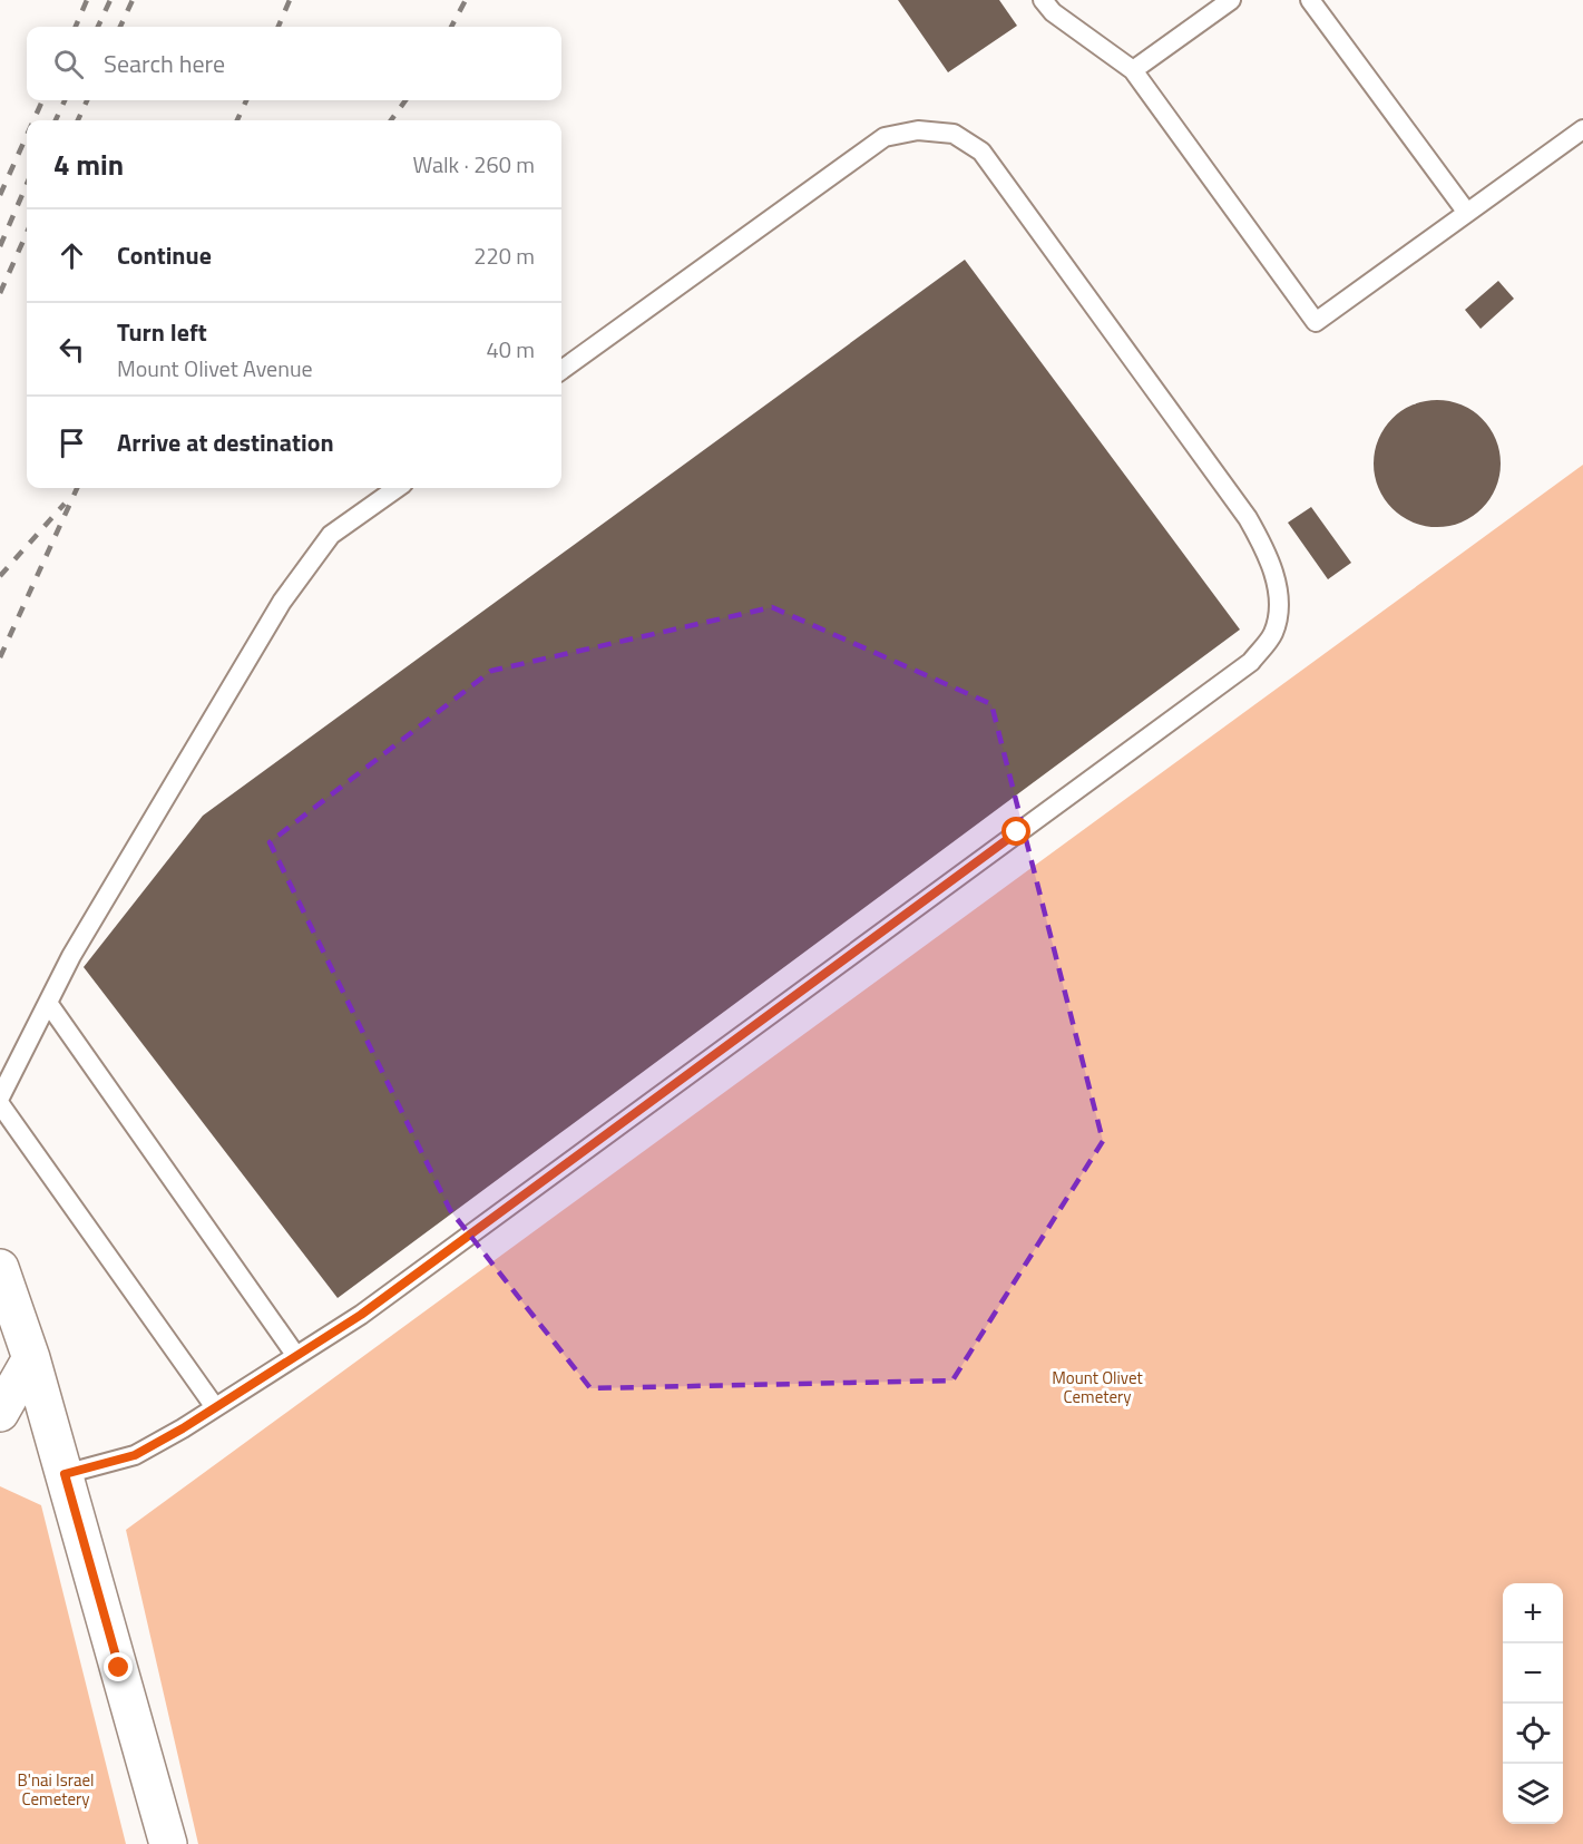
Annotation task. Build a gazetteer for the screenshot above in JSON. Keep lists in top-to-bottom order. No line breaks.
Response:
{"parks":["Mount Olivet Cemetery","B'nai Israel Cemetery"],"page":{"search":"Search here","heading":["4 min","Walk · 260 m"],"list":[["Continue","220 m"],["Turn left","Mount Olivet Avenue","40 m"],"Arrive at destination"],"map_buttons":["+","−"]}}
